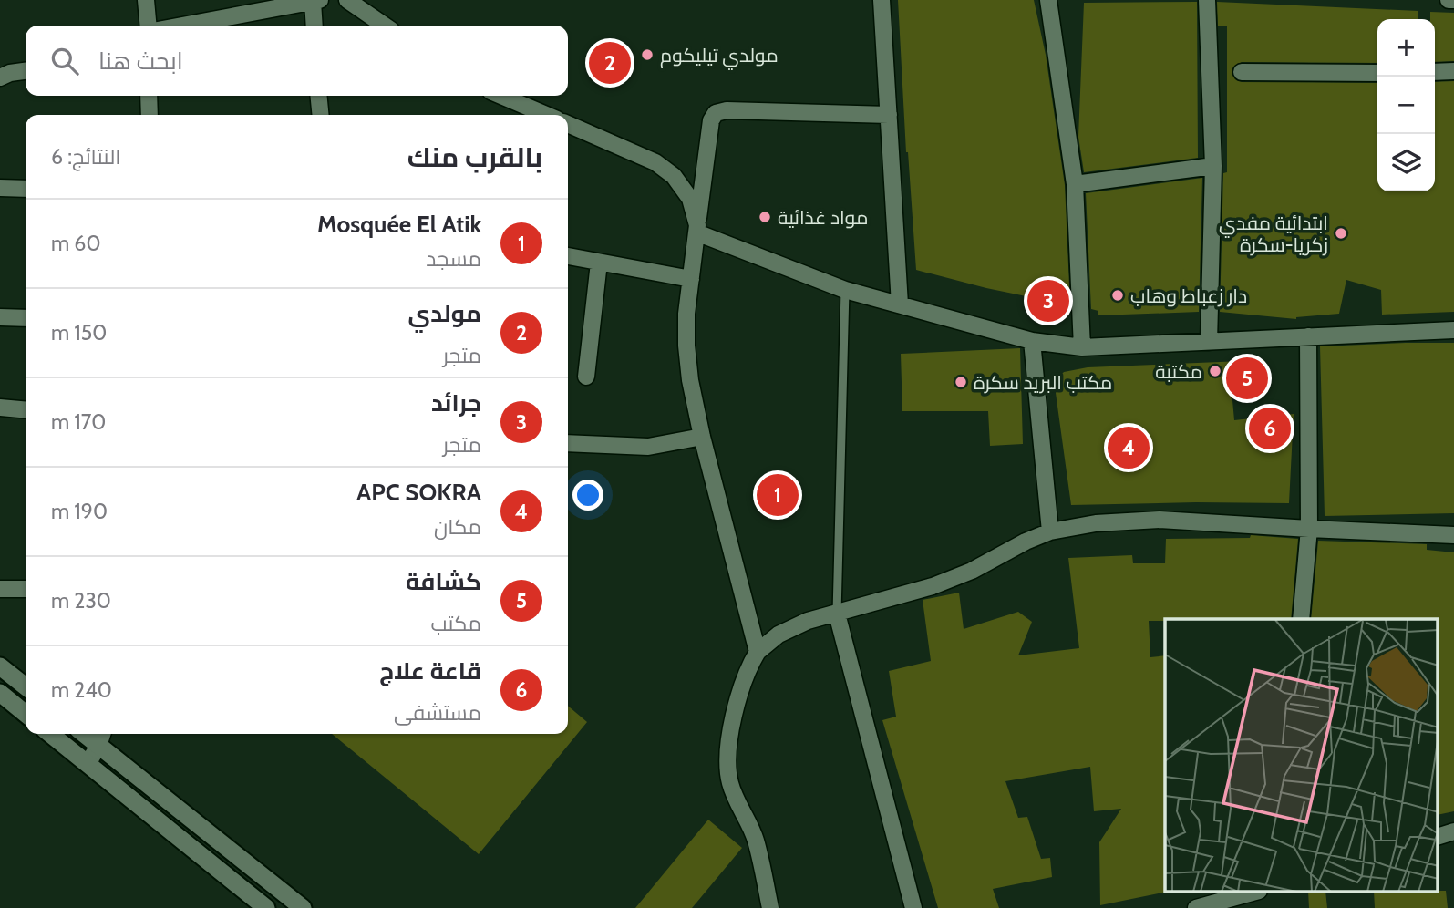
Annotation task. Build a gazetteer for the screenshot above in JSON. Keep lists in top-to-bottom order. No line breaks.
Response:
{"places":["مولدي تيليكوم","مواد غذائية","ابتدائية مفدي زكريا-سكرة","دار زعباط وهاب","مكتبة","مكتب البريد سكرة"],"page":{"map_buttons":["+","−"],"search":"ابحث هنا","pins":["2","3","5","6","4","1"],"heading":["بالقرب منك","النتائج: 6"],"list":[{"mark":"1","name":"Mosquée El Atik","note":"مسجد","value":"60 m"},{"mark":"2","name":"مولدي","note":"متجر","value":"150 m"},{"mark":"3","name":"جرائد","note":"متجر","value":"170 m"},{"mark":"4","name":"APC SOKRA","note":"مكان","value":"190 m"},{"mark":"5","name":"كشافة","note":"مكتب","value":"230 m"},{"mark":"6","name":"قاعة علاج","note":"مستشفى","value":"240 m"}]}}
